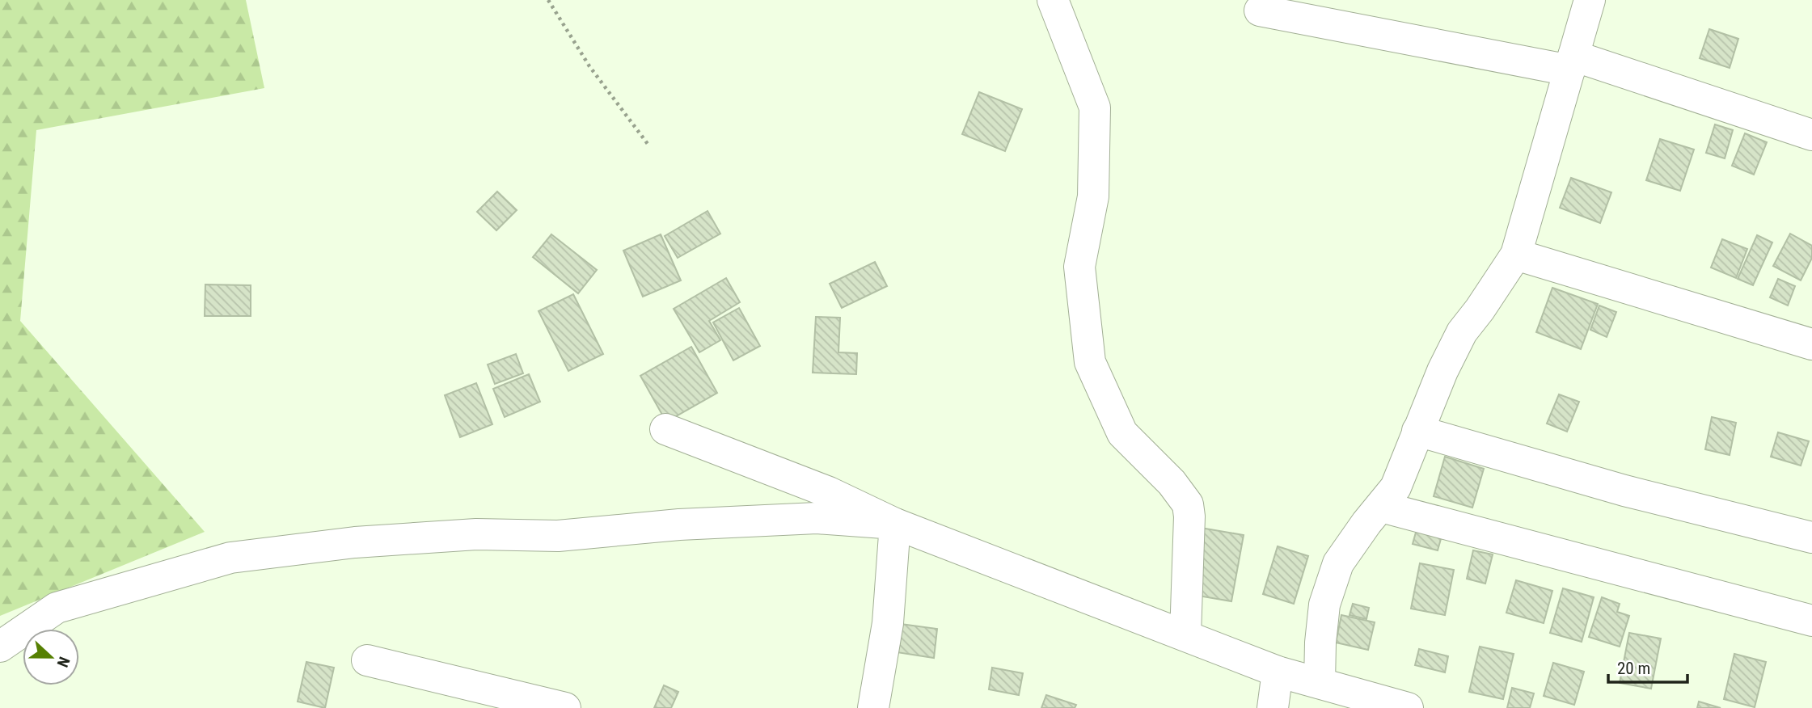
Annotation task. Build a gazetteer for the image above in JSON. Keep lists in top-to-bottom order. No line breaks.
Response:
{"scale_bar":"20 m","north":"right"}
